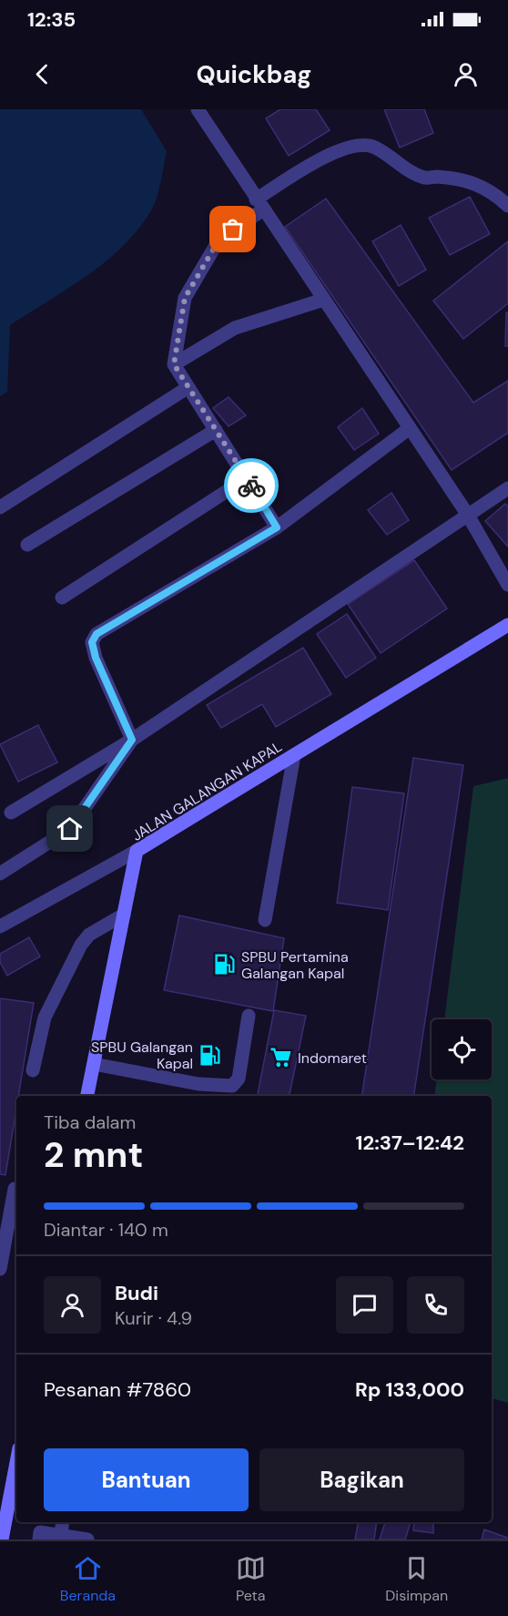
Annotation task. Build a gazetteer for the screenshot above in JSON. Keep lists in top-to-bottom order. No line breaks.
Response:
{"streets":{"main road":["JALAN GALANGAN KAPAL"]},"places":{"fuel station":["SPBU Pertamina Galangan Kapal","SPBU Galangan Kapal"],"supermarket":["Indomaret"]},"page":{"status":"12:35","header":"Quickbag","heading":["2 mnt","Tiba dalam","12:37–12:42"],"panel":["Budi","Kurir · 4.9","Pesanan #7860","Rp 133,000"],"bar":"Diantar · 140 m","buttons":["Bantuan","Bagikan"],"tabs":["Beranda","Peta","Disimpan"]}}
